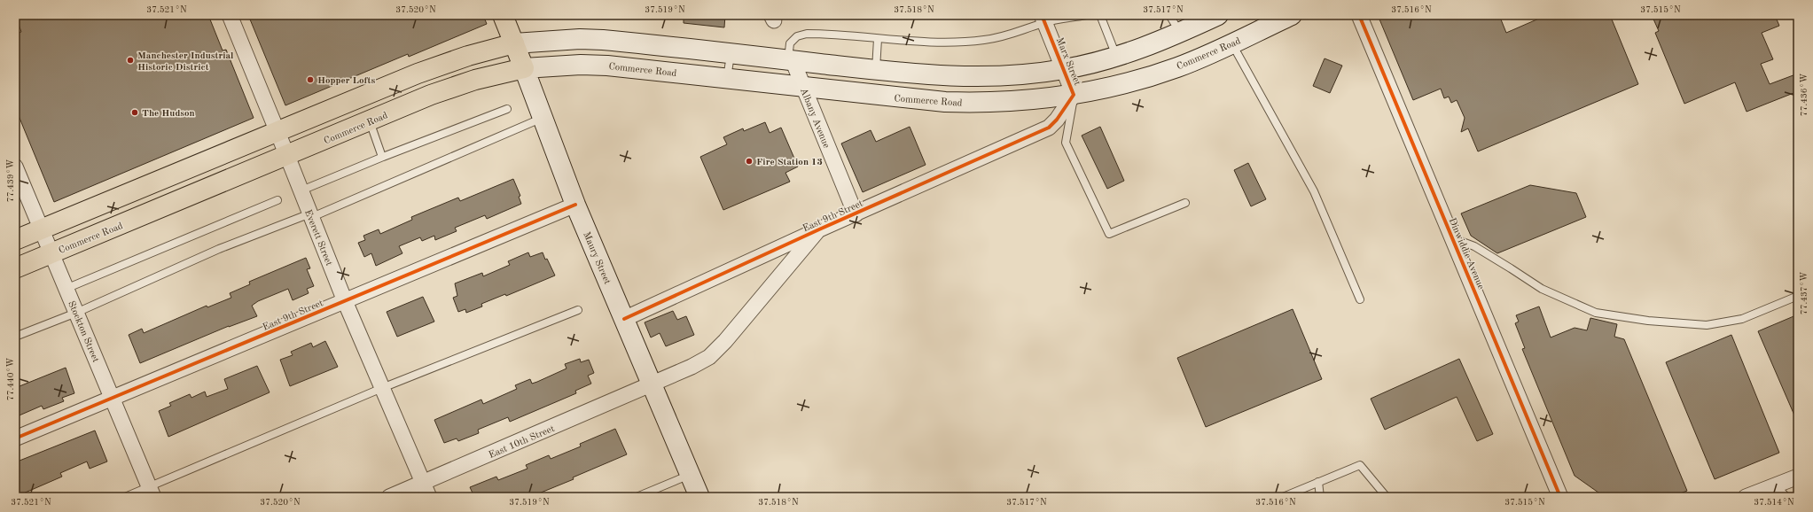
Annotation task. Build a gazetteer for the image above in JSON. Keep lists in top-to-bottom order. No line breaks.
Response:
{"streets":{"main road":["Commerce Road","Maury Street"],"street":["Marx Street","Albany Avenue","East 9th Street","Everett Street","Dinwiddie Avenue","Stockton Street","East 10th Street"]},"crossings":[["Commerce Road","Marx Street"],["Commerce Road","Albany Avenue"],["Commerce Road","Everett Street"],["Commerce Road","Maury Street"],["Commerce Road","Stockton Street"],["Marx Street","East 9th Street"],["Albany Avenue","East 9th Street"],["East 9th Street","Everett Street"],["East 9th Street","Maury Street"],["East 9th Street","Stockton Street"],["East 9th Street","East 10th Street"],["Everett Street","East 10th Street"],["Maury Street","East 10th Street"]],"places":["Manchester Industrial Historic District","Hopper Lofts","The Hudson","Fire Station 13"],"coordinates":["37.521°N","37.520°N","37.519°N","37.518°N","37.517°N","37.516°N","37.515°N","77.436°W","77.439°W","77.437°W","77.440°W","37.514°N"]}
